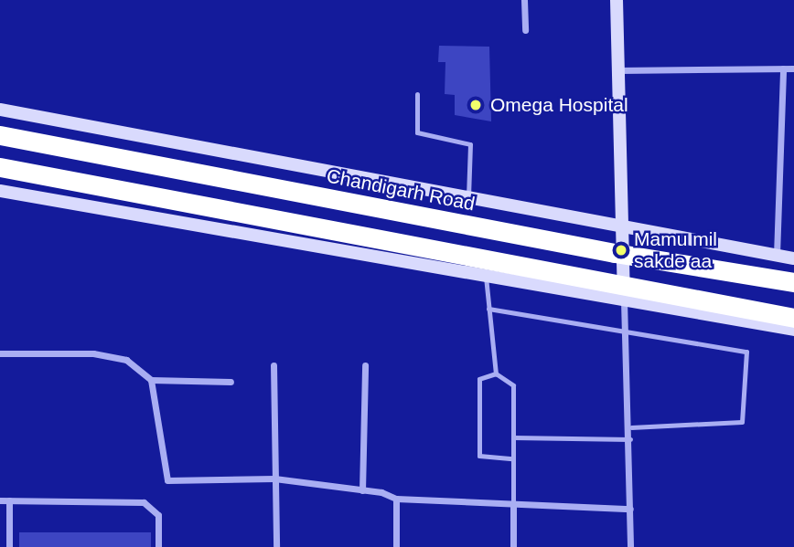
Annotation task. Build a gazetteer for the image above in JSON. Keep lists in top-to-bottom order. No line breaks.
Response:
{"streets":{"highway":["Chandigarh Road"]},"places":["Omega Hospital","Mamu mil sakde aa"]}
